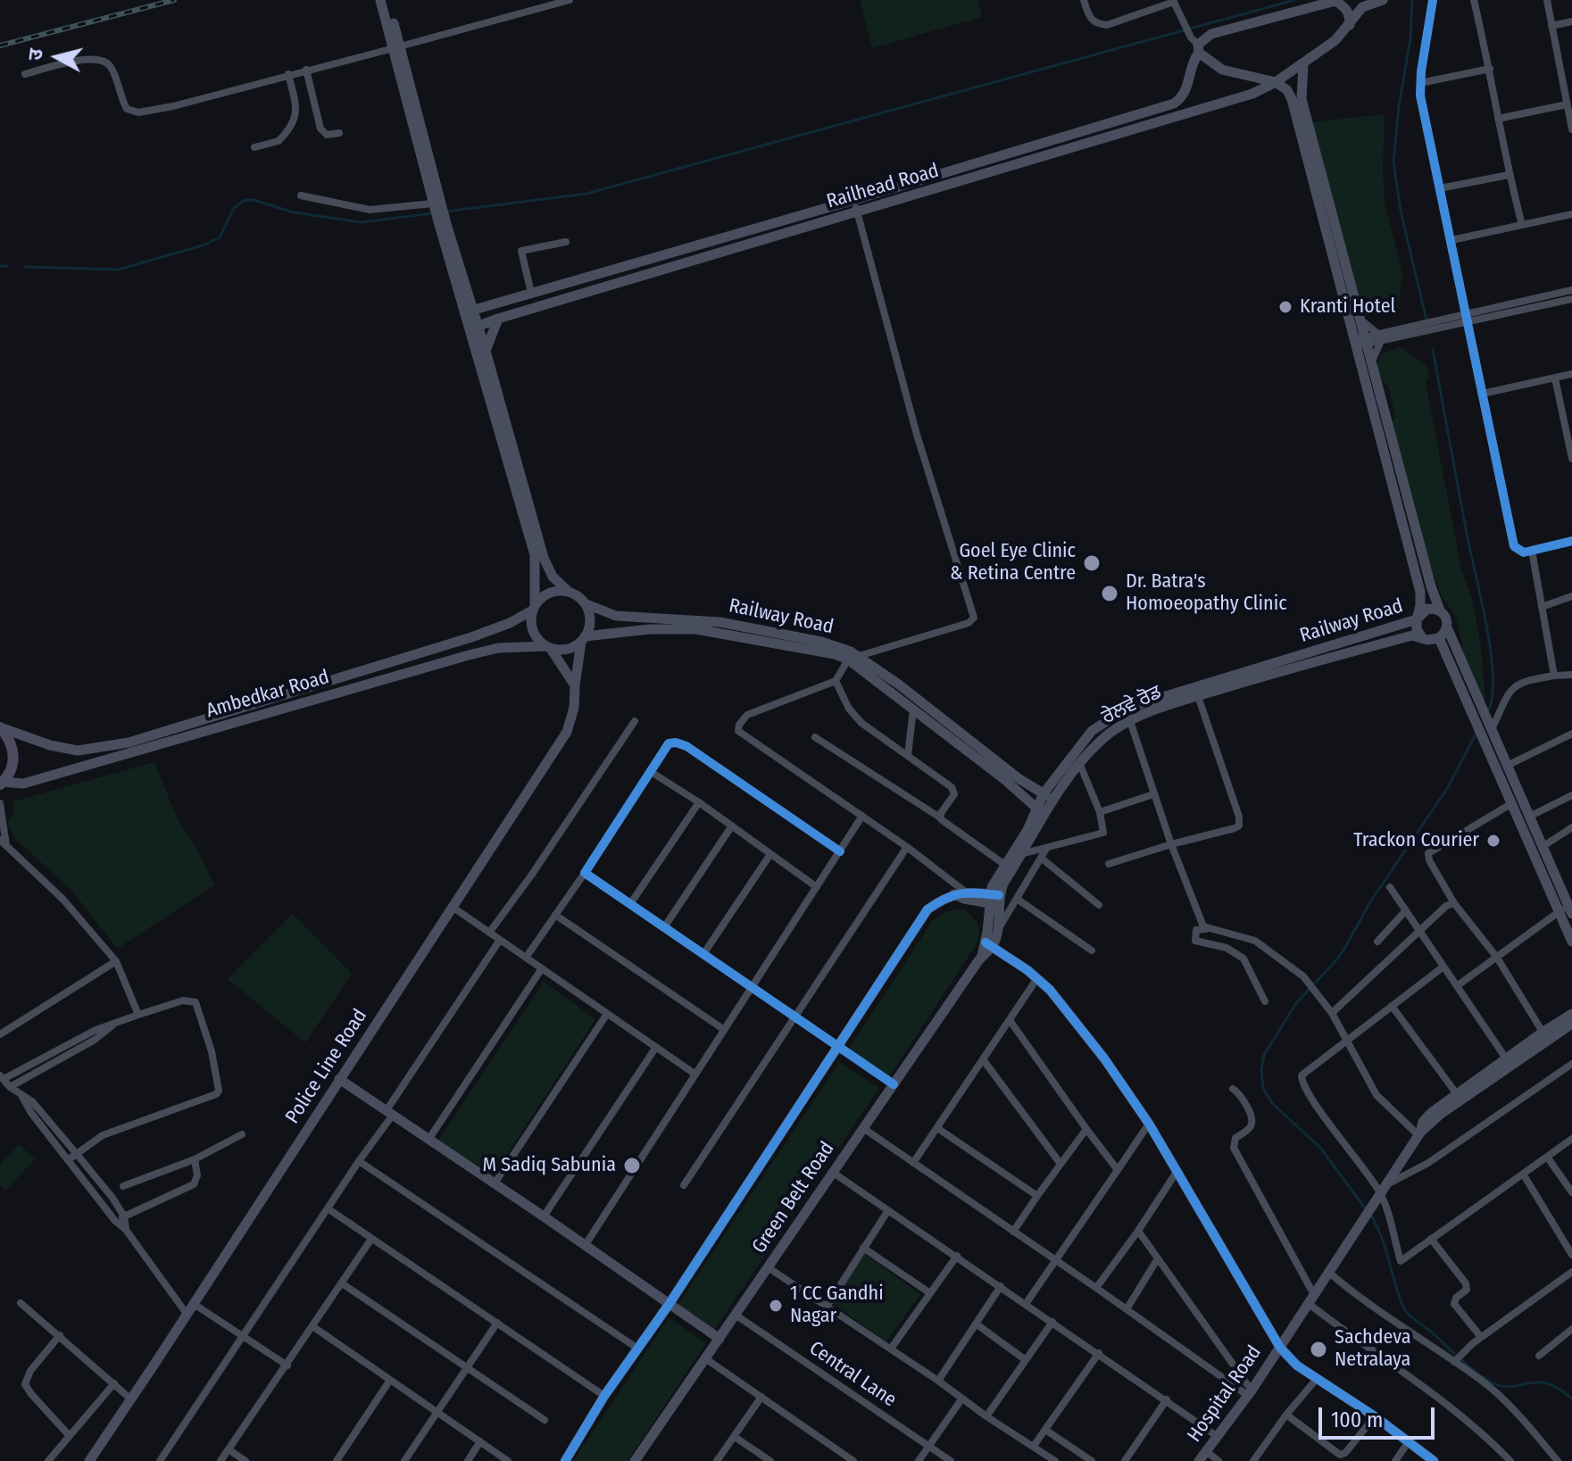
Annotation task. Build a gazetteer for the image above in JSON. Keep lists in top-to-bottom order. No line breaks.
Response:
{"streets":{"main road":["Railhead Road","Railway Road","Ambedkar Road","ਰੇਲਵੇ ਰੋਡ","Police Line Road","Green Belt Road","Hospital Road"],"street":["Central Lane"]},"crossings":[["Railhead Road","Railway Road"],["Railway Road","Ambedkar Road"],["Railway Road","ਰੇਲਵੇ ਰੋਡ"],["Railway Road","Police Line Road"],["Railway Road","Green Belt Road"],["Ambedkar Road","Police Line Road"],["Green Belt Road","Central Lane"]],"places":["Kranti Hotel","Goel Eye Clinic & Retina Centre","Dr. Batra's Homoeopathy Clinic","Trackon Courier","M Sadiq Sabunia","1 CC Gandhi Nagar","Sachdeva Netralaya"],"scale_bar":"100 m","north":"left"}
